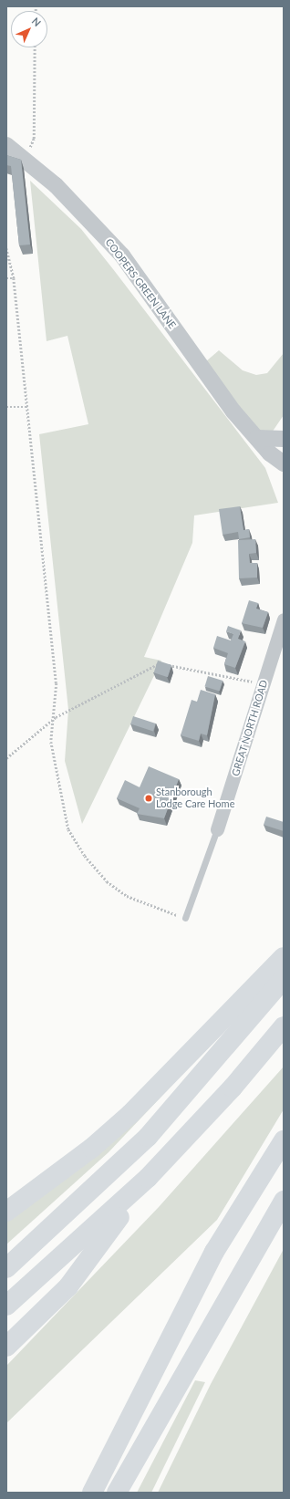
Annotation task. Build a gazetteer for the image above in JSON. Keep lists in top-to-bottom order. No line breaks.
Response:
{"streets":{"street":["COOPERS GREEN LANE","GREAT NORTH ROAD"]},"places":["Stanborough Lodge Care Home"],"north":"top right"}
